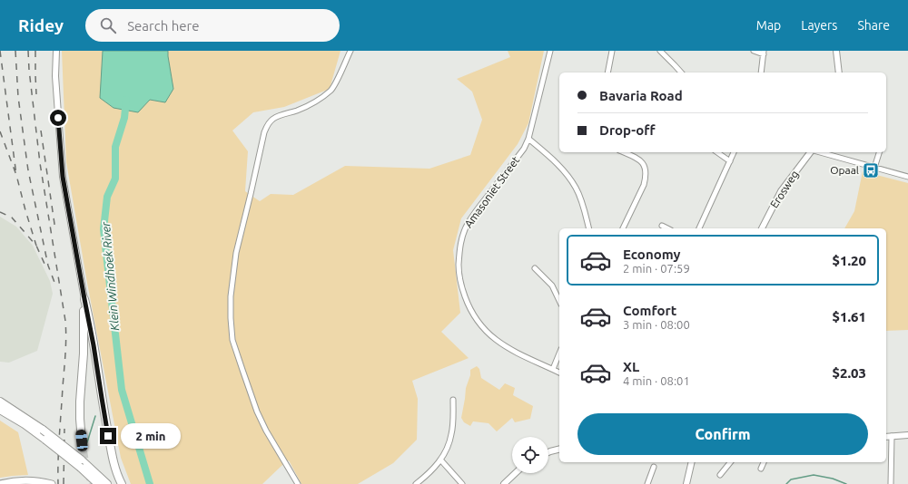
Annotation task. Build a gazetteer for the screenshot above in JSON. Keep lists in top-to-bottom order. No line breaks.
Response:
{"streets":{"street":["Erosweg","Amasoniet Street"]},"water":["Klein Windhoek River"],"places":{"bus stop":["Opaal"]},"page":{"header":"Ridey","search":"Search here","nav":["Map","Layers","Share"],"banner":["Bavaria Road","Drop-off"],"list":[{"name":"Economy","note":"2 min · 07:59","value":"$1.20"},{"name":"Comfort","note":"3 min · 08:00","value":"$1.61"},{"name":"XL","note":"4 min · 08:01","value":"$2.03"}],"buttons":"Confirm","bubble":"2 min"}}
